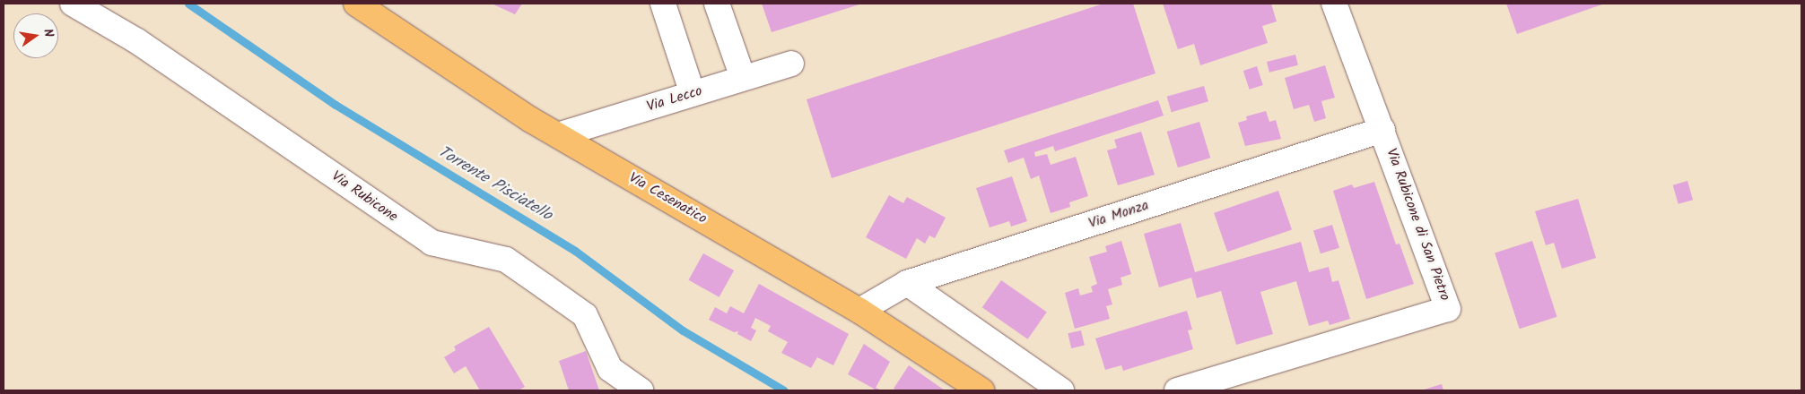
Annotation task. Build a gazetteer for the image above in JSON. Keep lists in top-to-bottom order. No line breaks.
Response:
{"streets":{"main road":["Via Cesenatico"],"street":["Via Lecco","Via Rubicone","Via Monza","Via Rubicone di San Pietro"]},"crossings":[["Via Lecco","Via Cesenatico"],["Via Cesenatico","Via Monza"],["Via Monza","Via Rubicone di San Pietro"]],"water":["Torrente Pisciatello"],"north":"right"}
